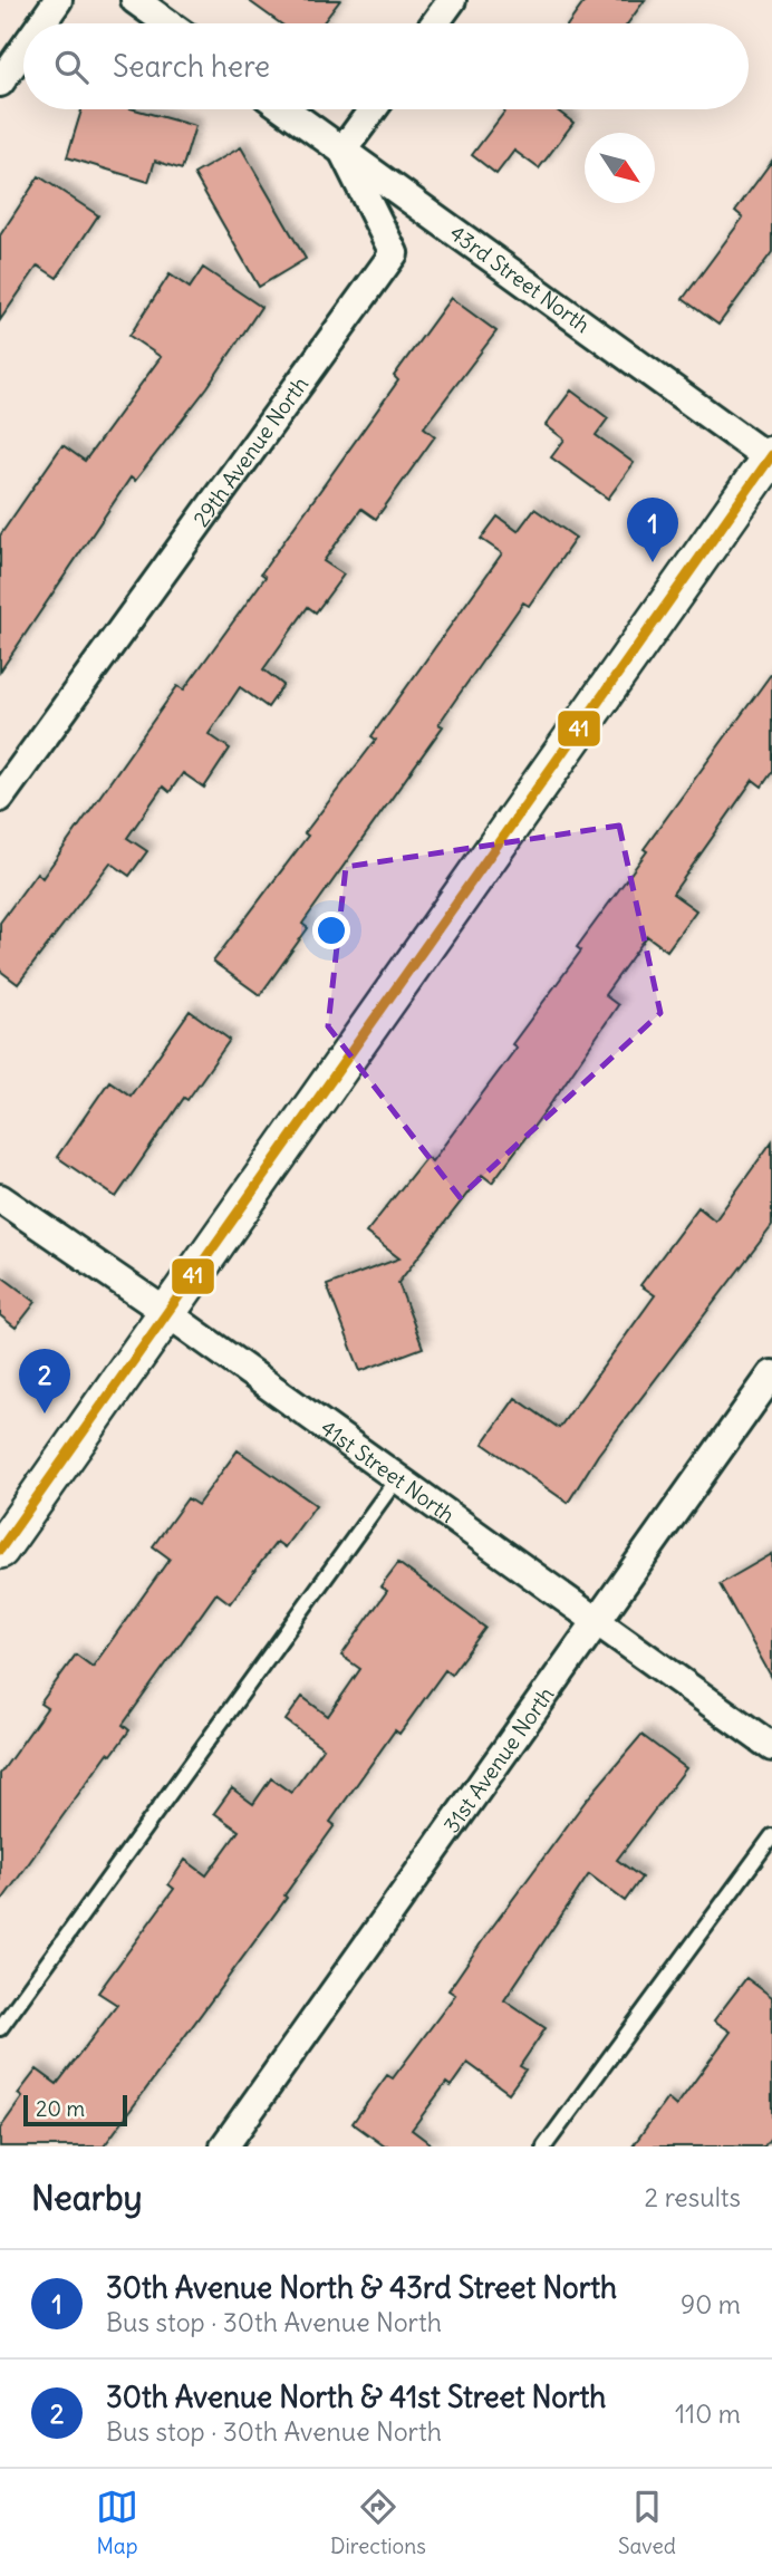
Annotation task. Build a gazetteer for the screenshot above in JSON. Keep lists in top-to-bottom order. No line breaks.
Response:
{"streets":{"street":["43rd Street North","29th Avenue North","41st Street North","31st Avenue North"]},"crossings":[["43rd Street North","29th Avenue North"],["41st Street North","31st Avenue North"]],"lines":["transit line 41"],"scale_bar":"20 m","north":"bottom right","page":{"search":"Search here","pins":["1","2"],"scale":"20 m","heading":["Nearby","2 results"],"list":[{"mark":"1","name":"30th Avenue North & 43rd Street North","note":"Bus stop · 30th Avenue North","value":"90 m"},{"mark":"2","name":"30th Avenue North & 41st Street North","note":"Bus stop · 30th Avenue North","value":"110 m"}],"nav":["Map","Directions","Saved"]}}
